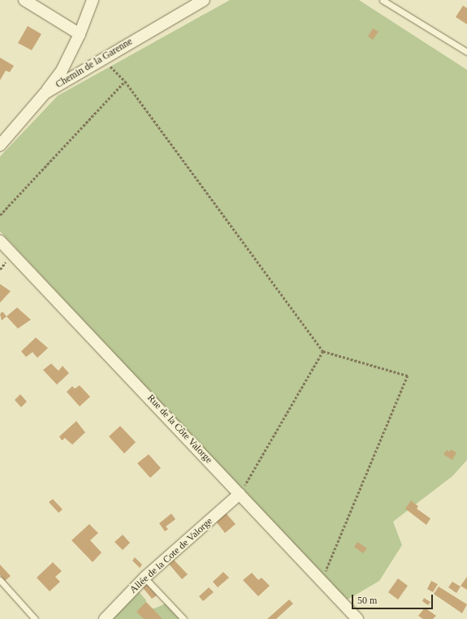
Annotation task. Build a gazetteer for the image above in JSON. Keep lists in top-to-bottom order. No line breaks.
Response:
{"streets":{"street":["Chemin de la Garenne","Rue de la Côte Valorge","Allée de la Cote de Valorge"]},"crossings":[["Rue de la Côte Valorge","Allée de la Cote de Valorge"]],"scale_bar":"50 m"}
